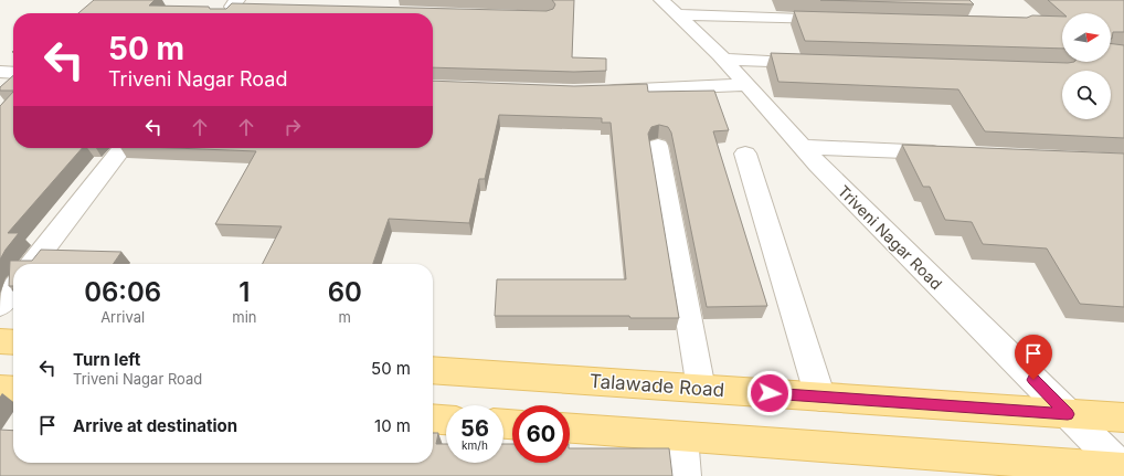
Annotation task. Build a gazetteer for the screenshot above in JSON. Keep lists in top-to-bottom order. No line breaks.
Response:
{"streets":{"main road":["Talawade Road"],"street":["Triveni Nagar Road"]},"crossings":[["Triveni Nagar Road","Talawade Road"]],"north":"right","page":{"turn":["50 m","Triveni Nagar Road"],"eta":["06:06","Arrival","1","min","60","m"],"list":[{"name":"Turn left","note":"Triveni Nagar Road","value":"50 m"},{"name":"Arrive at destination","value":"10 m"}],"speed":"56 km/h","limit":"60"}}
